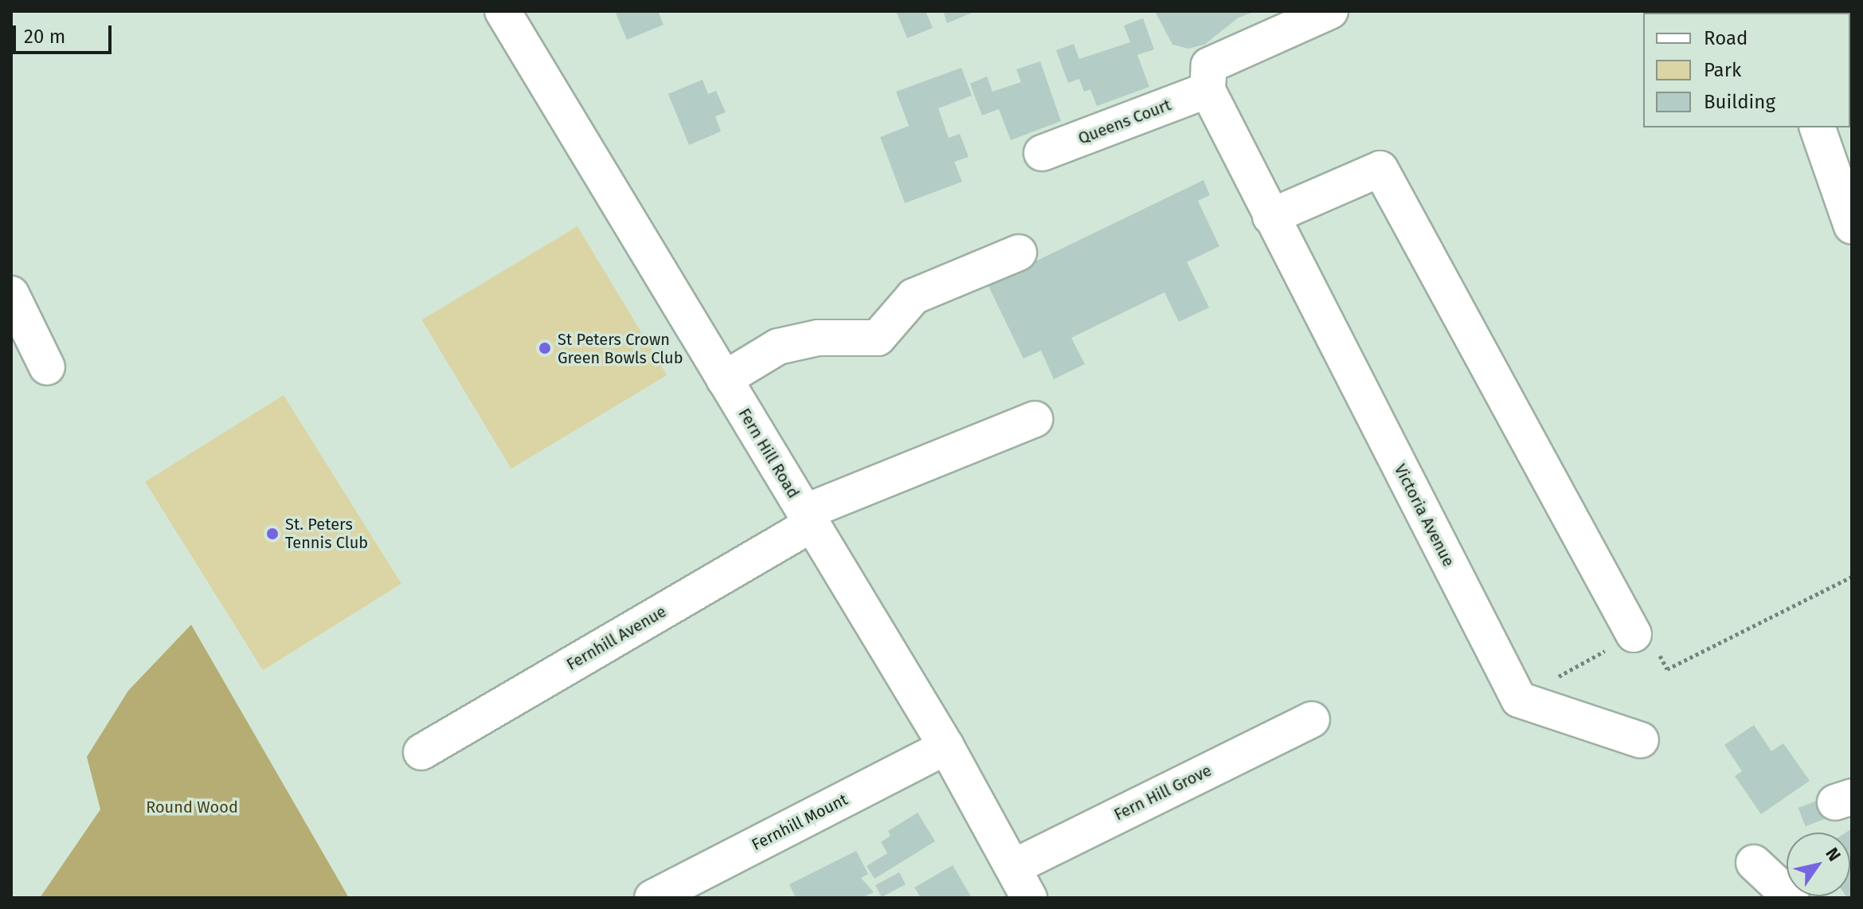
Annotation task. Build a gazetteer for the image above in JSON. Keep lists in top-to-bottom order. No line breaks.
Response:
{"streets":{"street":["Queens Court","Fern Hill Road","Victoria Avenue","Fernhill Avenue","Fern Hill Grove","Fernhill Mount"]},"crossings":[["Queens Court","Victoria Avenue"],["Fern Hill Road","Fernhill Avenue"],["Fern Hill Road","Fern Hill Grove"],["Fern Hill Road","Fernhill Mount"]],"parks":["Round Wood"],"places":["St Peters Crown Green Bowls Club","St. Peters Tennis Club"],"legend":["Road","Park","Building"],"scale_bar":"20 m","north":"top right"}
